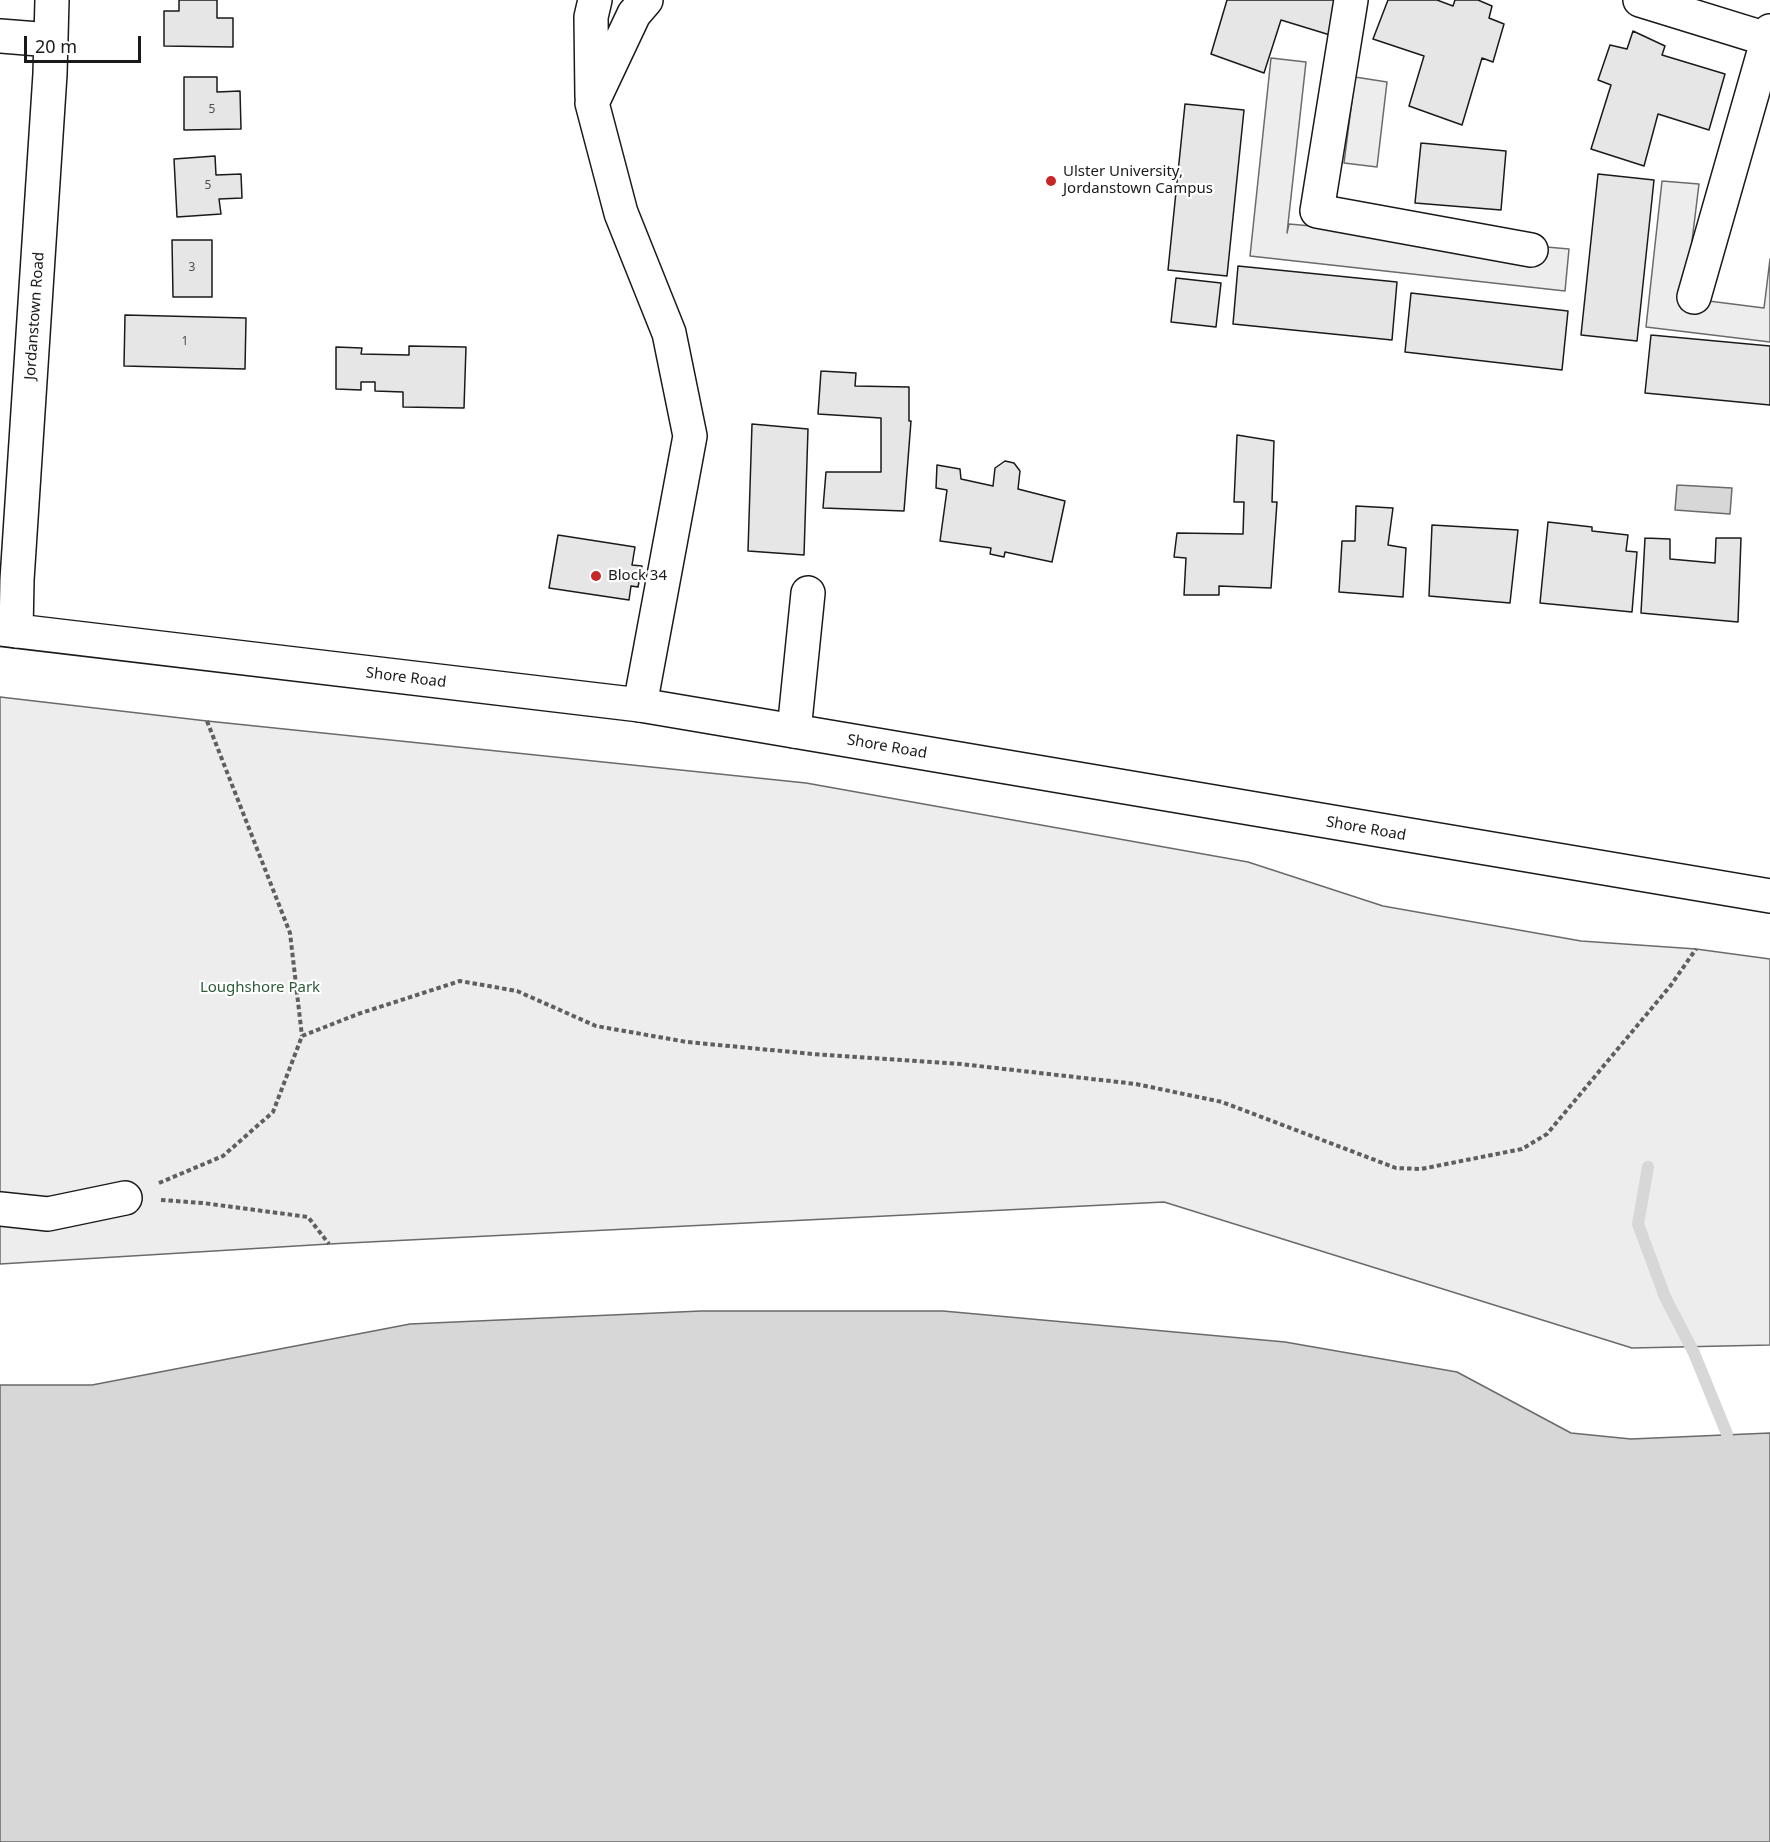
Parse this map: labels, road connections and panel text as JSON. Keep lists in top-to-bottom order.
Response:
{
  "streets": {
    "main road": ["Jordanstown Road", "Shore Road"]
  },
  "crossings": [
    ["Jordanstown Road", "Shore Road"]
  ],
  "parks": ["Loughshore Park"],
  "places": ["Ulster University, Jordanstown Campus", "Block 34"],
  "house_numbers": [
    "5",
    "5",
    "3",
    "1"
  ],
  "scale_bar": "20 m"
}
